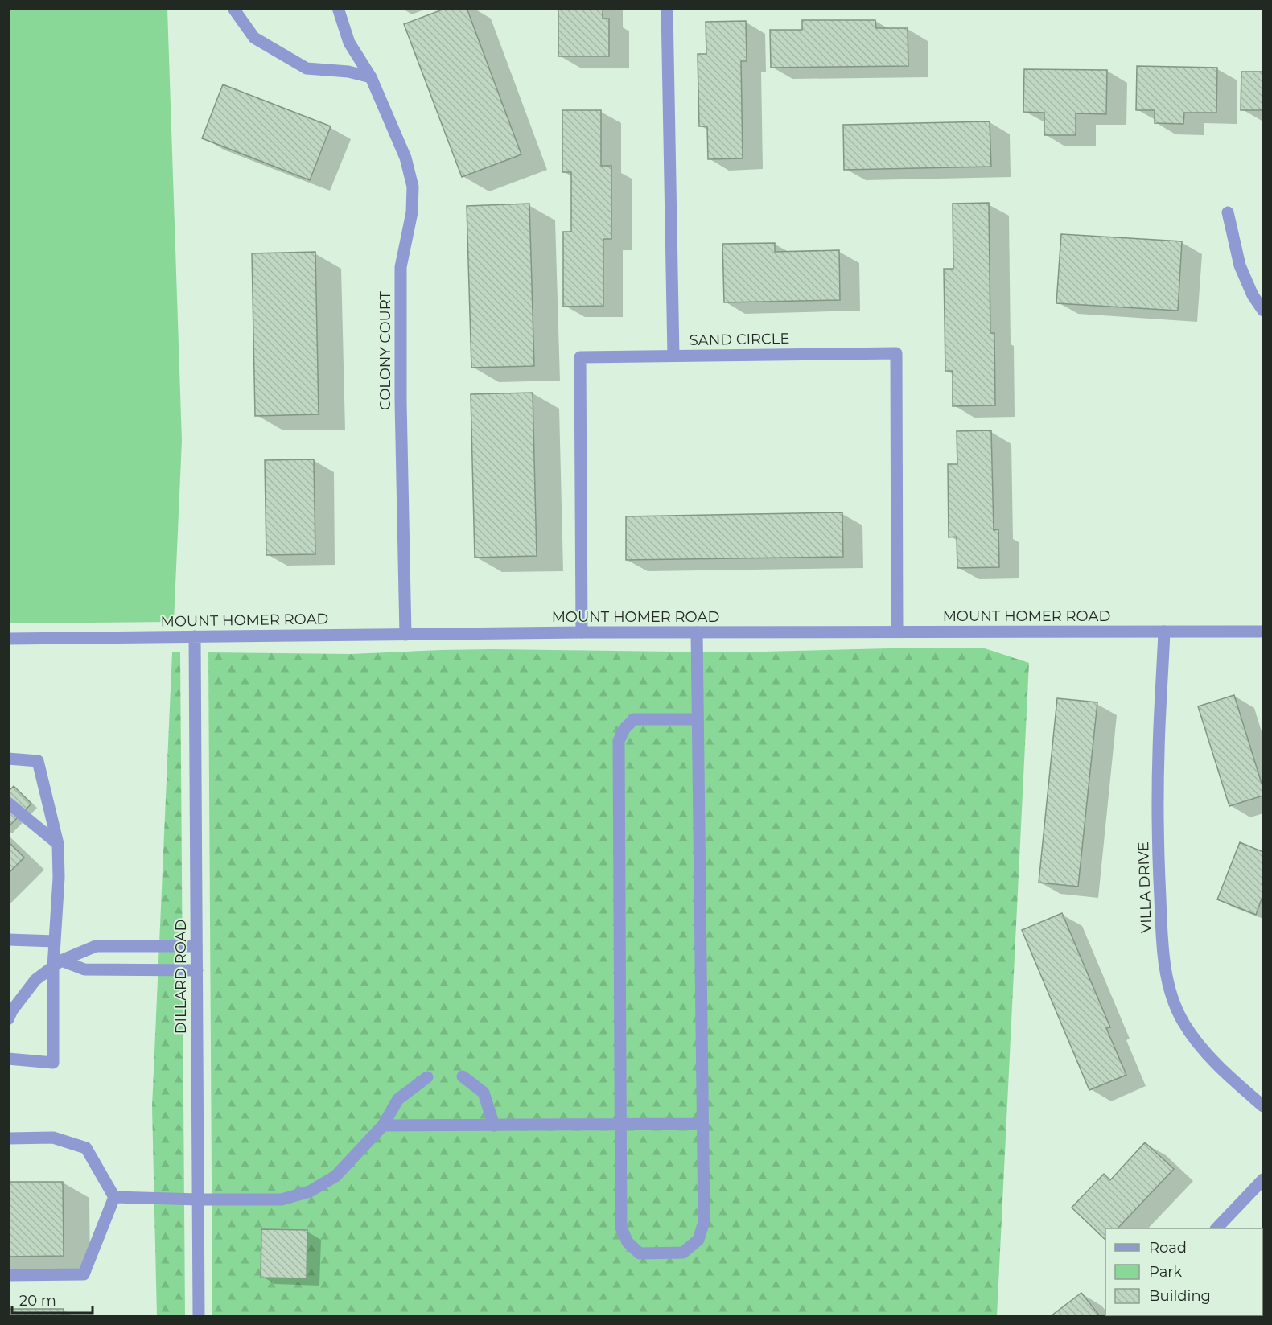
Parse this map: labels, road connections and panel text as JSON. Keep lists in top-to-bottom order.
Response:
{
  "streets": {
    "street": [
      "SAND CIRCLE",
      "COLONY COURT",
      "MOUNT HOMER ROAD",
      "VILLA DRIVE",
      "DILLARD ROAD"
    ]
  },
  "crossings": [
    ["SAND CIRCLE", "MOUNT HOMER ROAD"],
    ["COLONY COURT", "MOUNT HOMER ROAD"],
    ["MOUNT HOMER ROAD", "VILLA DRIVE"],
    ["MOUNT HOMER ROAD", "DILLARD ROAD"]
  ],
  "legend": ["Road", "Park", "Building"],
  "scale_bar": "20 m"
}
